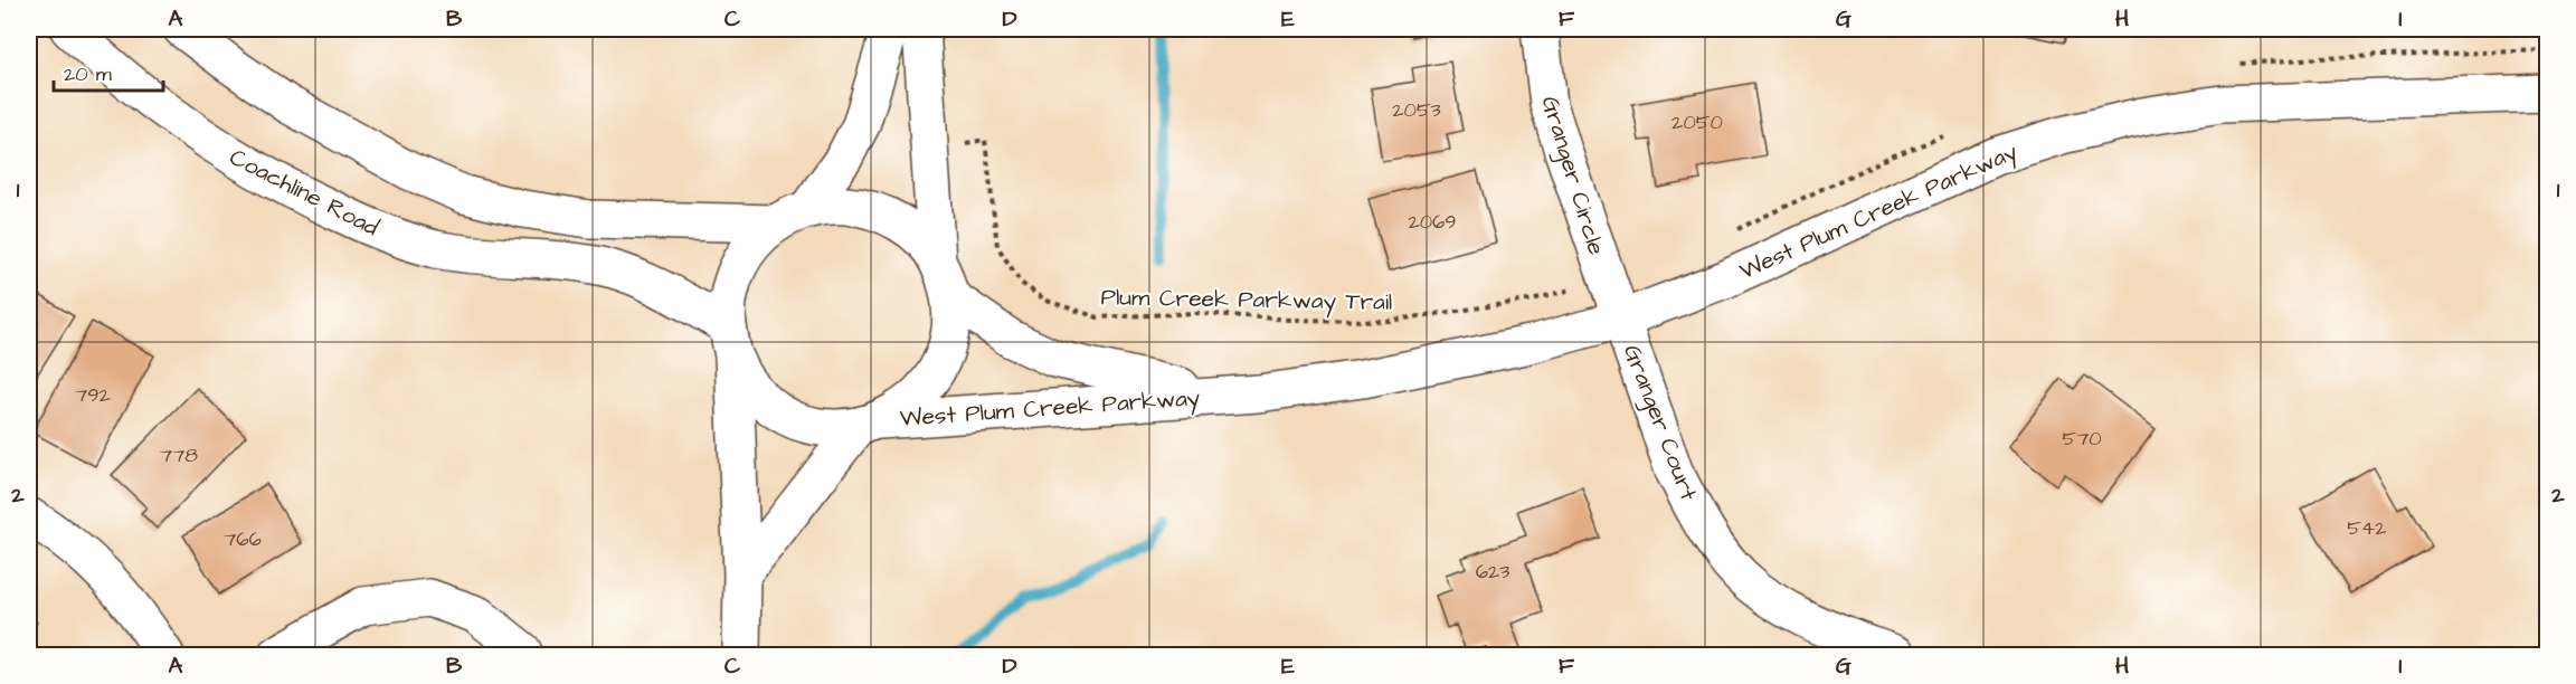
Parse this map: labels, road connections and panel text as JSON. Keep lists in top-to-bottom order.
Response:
{
  "streets": {
    "main road": [
      "Granger Circle",
      "Coachline Road",
      "West Plum Creek Parkway",
      "Granger Court"
    ],
    "path": ["Plum Creek Parkway Trail"]
  },
  "crossings": [
    ["Granger Circle", "West Plum Creek Parkway"],
    ["Granger Circle", "Plum Creek Parkway Trail"],
    ["Granger Circle", "Granger Court"],
    ["Coachline Road", "West Plum Creek Parkway"],
    ["West Plum Creek Parkway", "Granger Court"]
  ],
  "house_numbers": [
    "2053",
    "2050",
    "2069",
    "792",
    "570",
    "778",
    "542",
    "766",
    "623"
  ],
  "scale_bar": "20 m",
  "grid": {
    "columns": [
      "A",
      "B",
      "C",
      "D",
      "E",
      "F",
      "G",
      "H",
      "I"
    ],
    "rows": ["1", "2"]
  }
}
